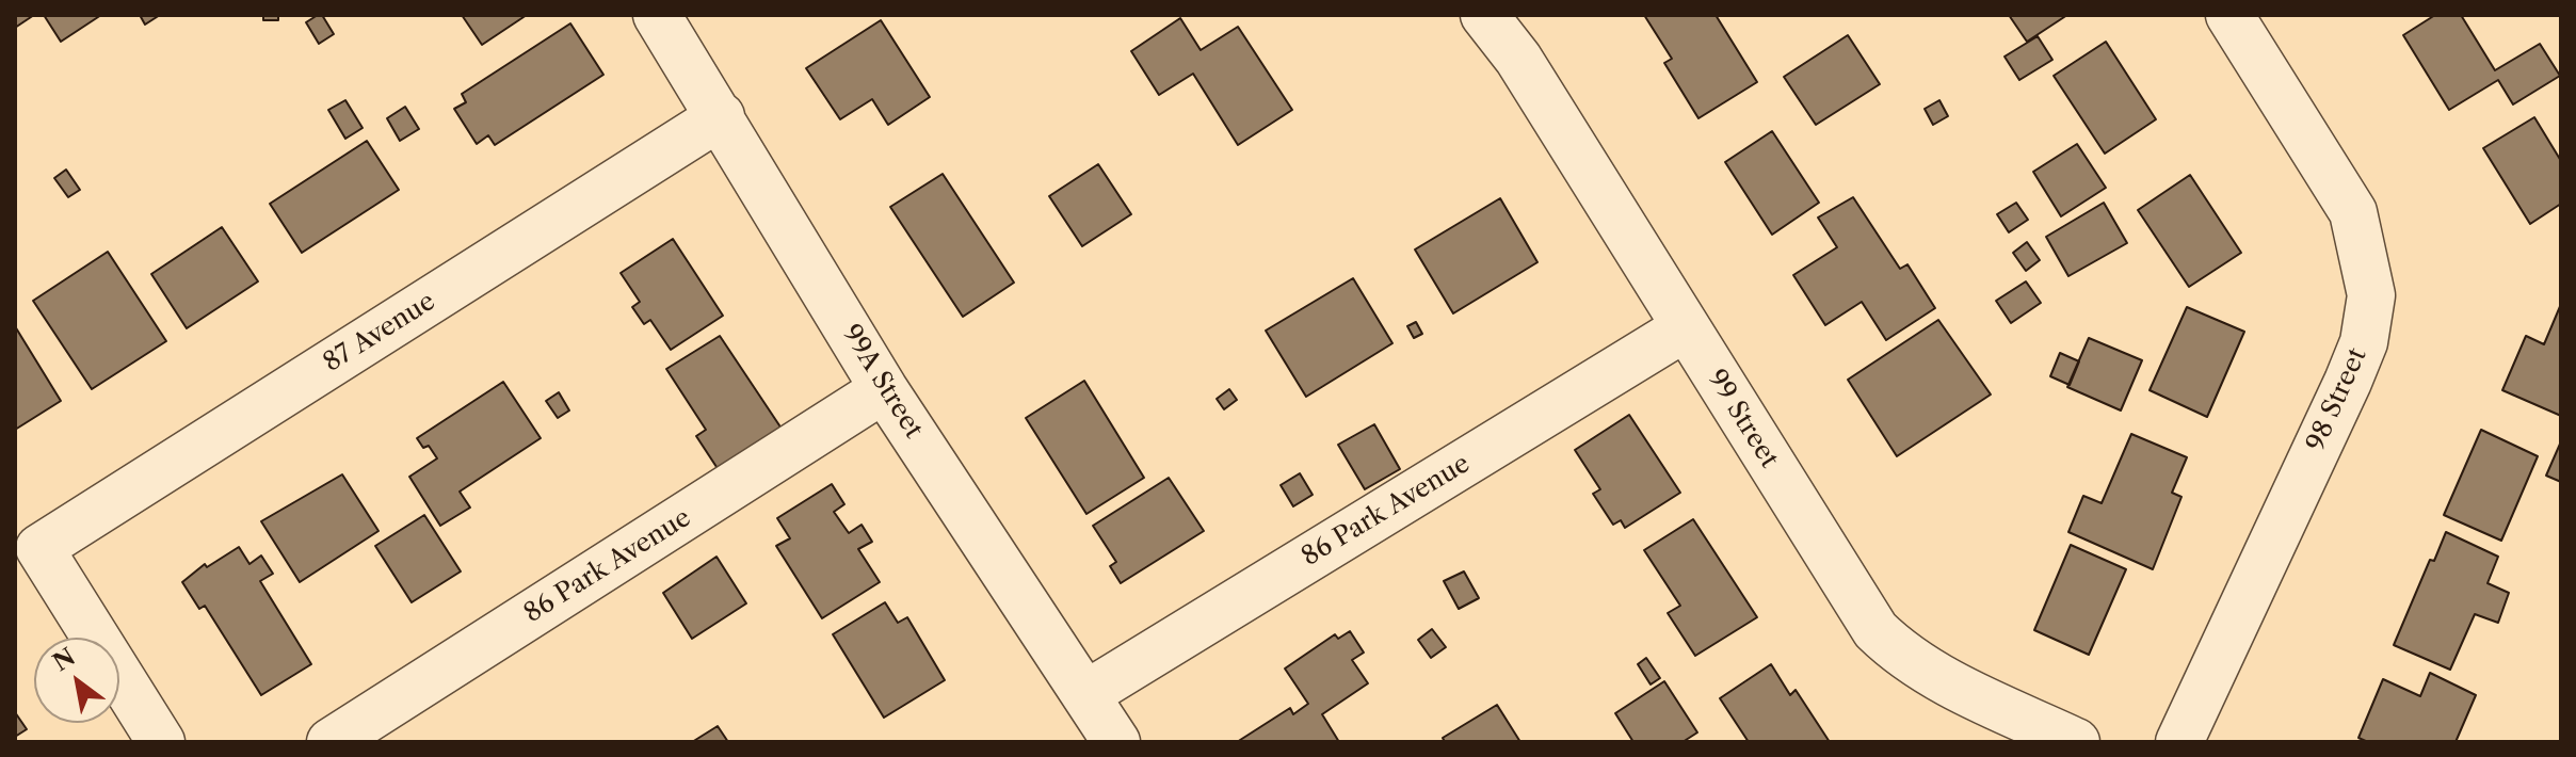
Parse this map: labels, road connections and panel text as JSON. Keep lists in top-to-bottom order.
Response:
{
  "streets": {
    "street": [
      "87 Avenue",
      "99A Street",
      "98 Street",
      "99 Street",
      "86 Park Avenue"
    ]
  },
  "crossings": [
    ["87 Avenue", "99A Street"],
    ["99A Street", "86 Park Avenue"],
    ["99 Street", "86 Park Avenue"]
  ],
  "north": "top left"
}
